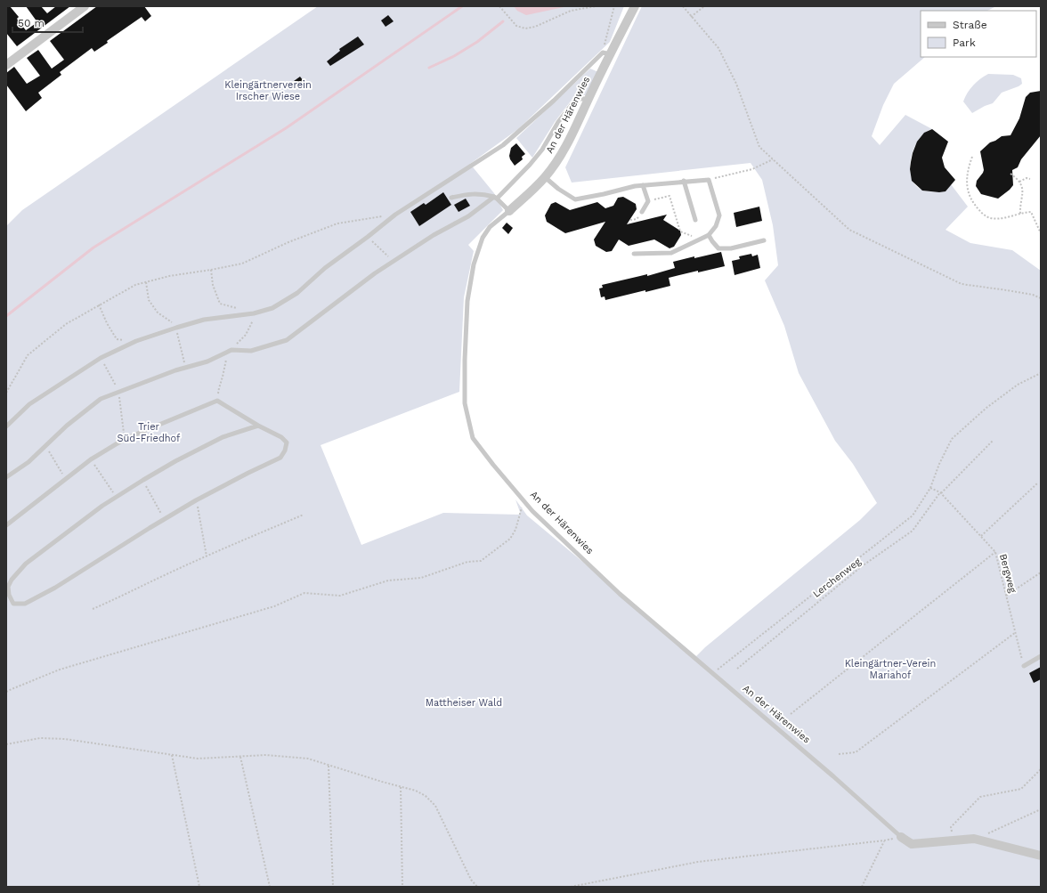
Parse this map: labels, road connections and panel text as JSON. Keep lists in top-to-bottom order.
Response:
{
  "streets": {
    "street": ["An der Härenwies"],
    "path": ["Bergweg", "Lerchenweg"]
  },
  "crossings": [
    ["Bergweg", "Lerchenweg"]
  ],
  "parks": [
    "Kleingärtnerverein Irscher Wiese",
    "Trier Süd-Friedhof",
    "Kleingärtner-Verein Mariahof",
    "Mattheiser Wald"
  ],
  "legend": ["Straße", "Park"],
  "scale_bar": "50 m"
}
